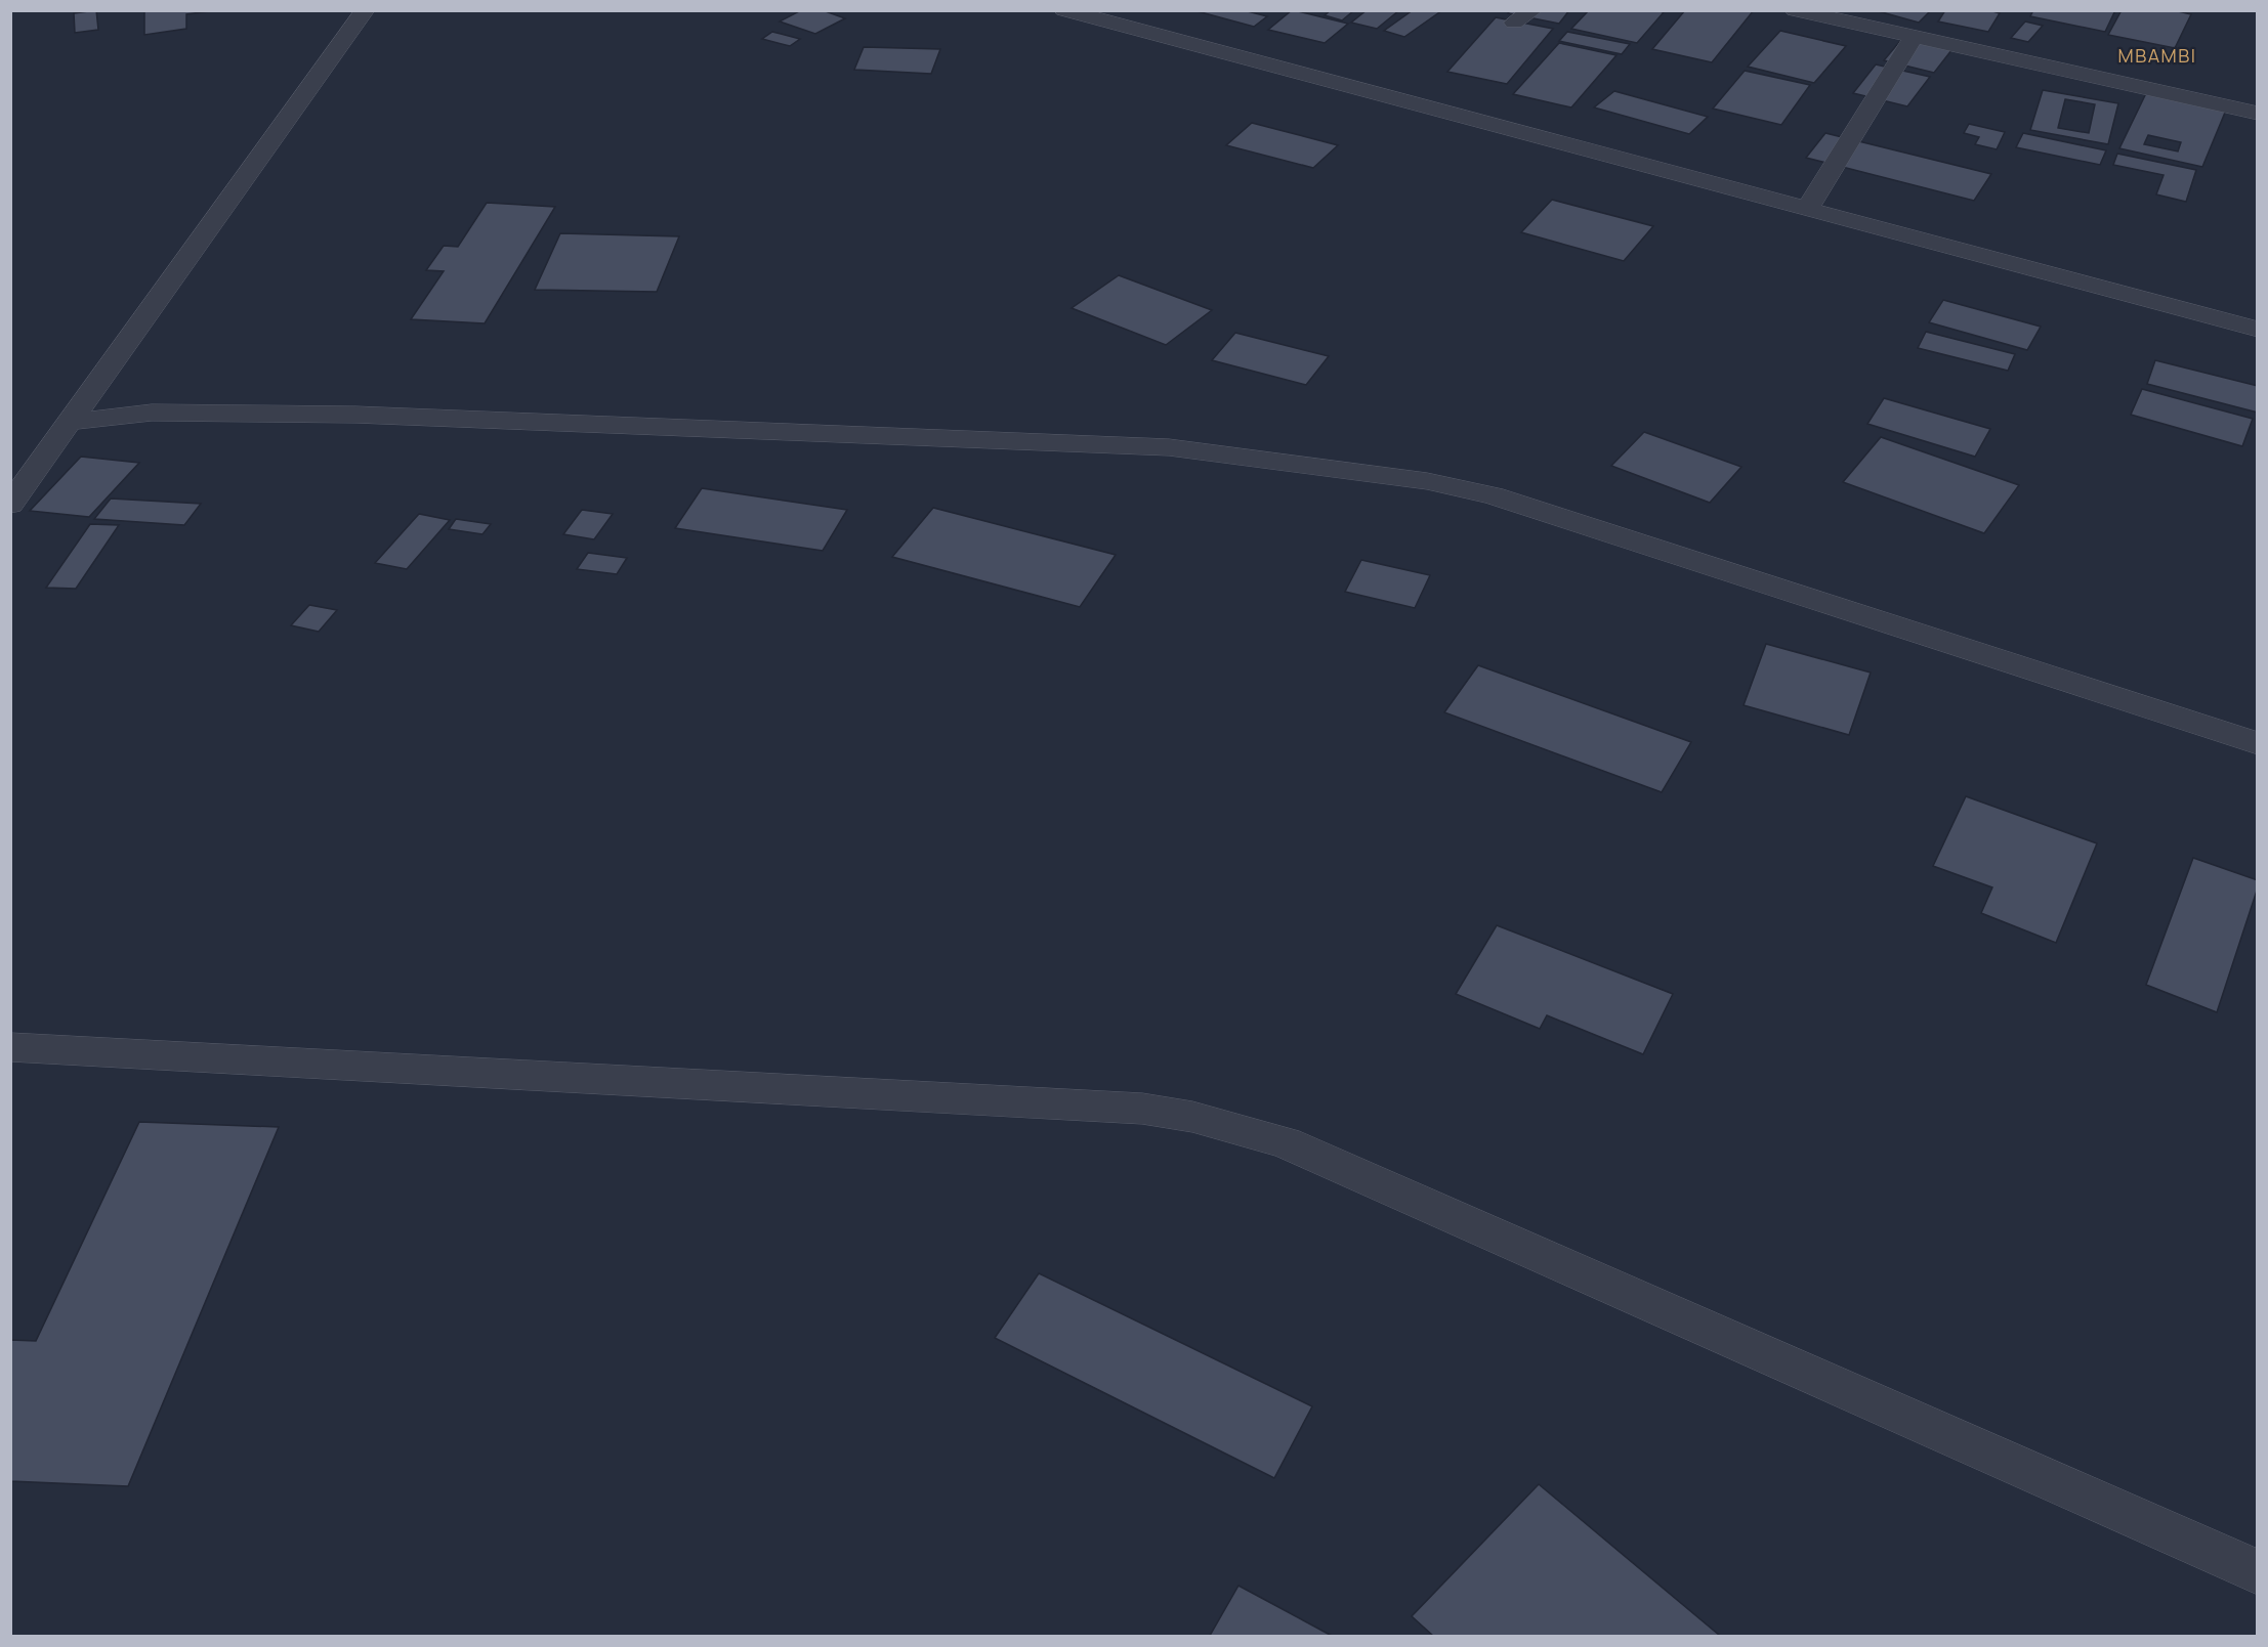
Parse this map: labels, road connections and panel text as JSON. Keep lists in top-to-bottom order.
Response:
{
  "districts": ["MBAMBI"]
}
